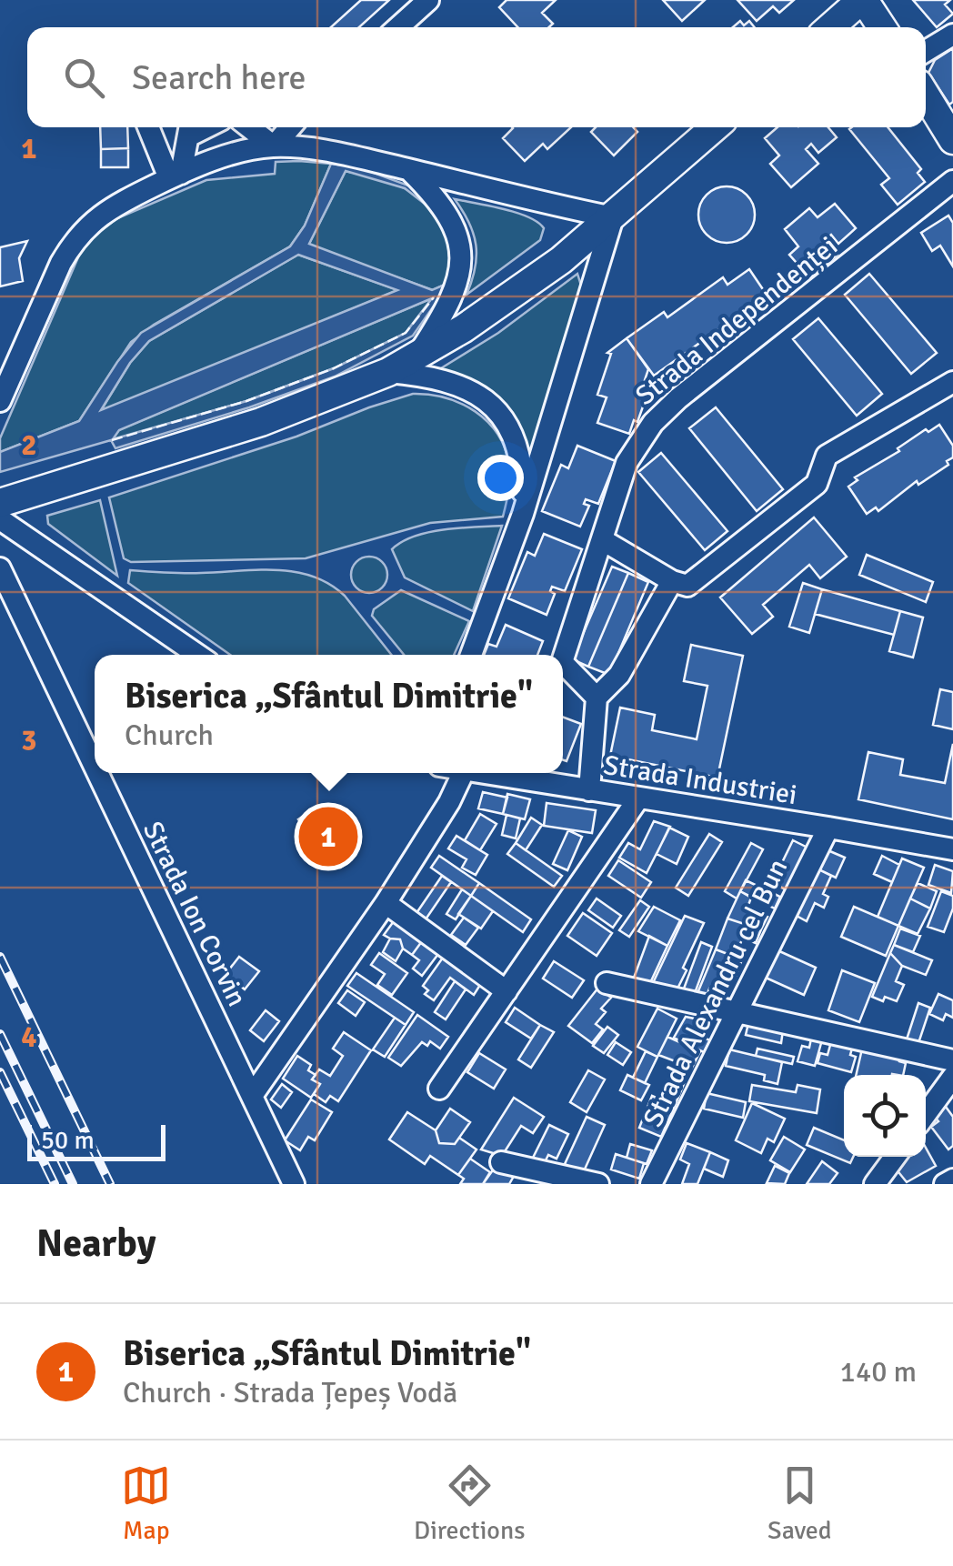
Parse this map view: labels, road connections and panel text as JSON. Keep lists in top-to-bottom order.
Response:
{
  "streets": {
    "street": [
      "Strada Independenței",
      "Strada Industriei",
      "Strada Ion Corvin",
      "Strada Alexandru cel Bun"
    ]
  },
  "crossings": [
    ["Strada Industriei", "Strada Alexandru cel Bun"]
  ],
  "scale_bar": "50 m",
  "page": {
    "search": "Search here",
    "popup": ["Biserica „Sfântul Dimitrie\"", "Church"],
    "pins": "1",
    "scale": "50 m",
    "heading": "Nearby",
    "list": [
      {
        "mark": "1",
        "name": "Biserica „Sfântul Dimitrie\"",
        "note": "Church · Strada Țepeș Vodă",
        "value": "140 m"
      }
    ],
    "nav": ["Map", "Directions", "Saved"]
  },
  "grid": {
    "rows": [
      "1",
      "2",
      "3",
      "4"
    ]
  }
}
